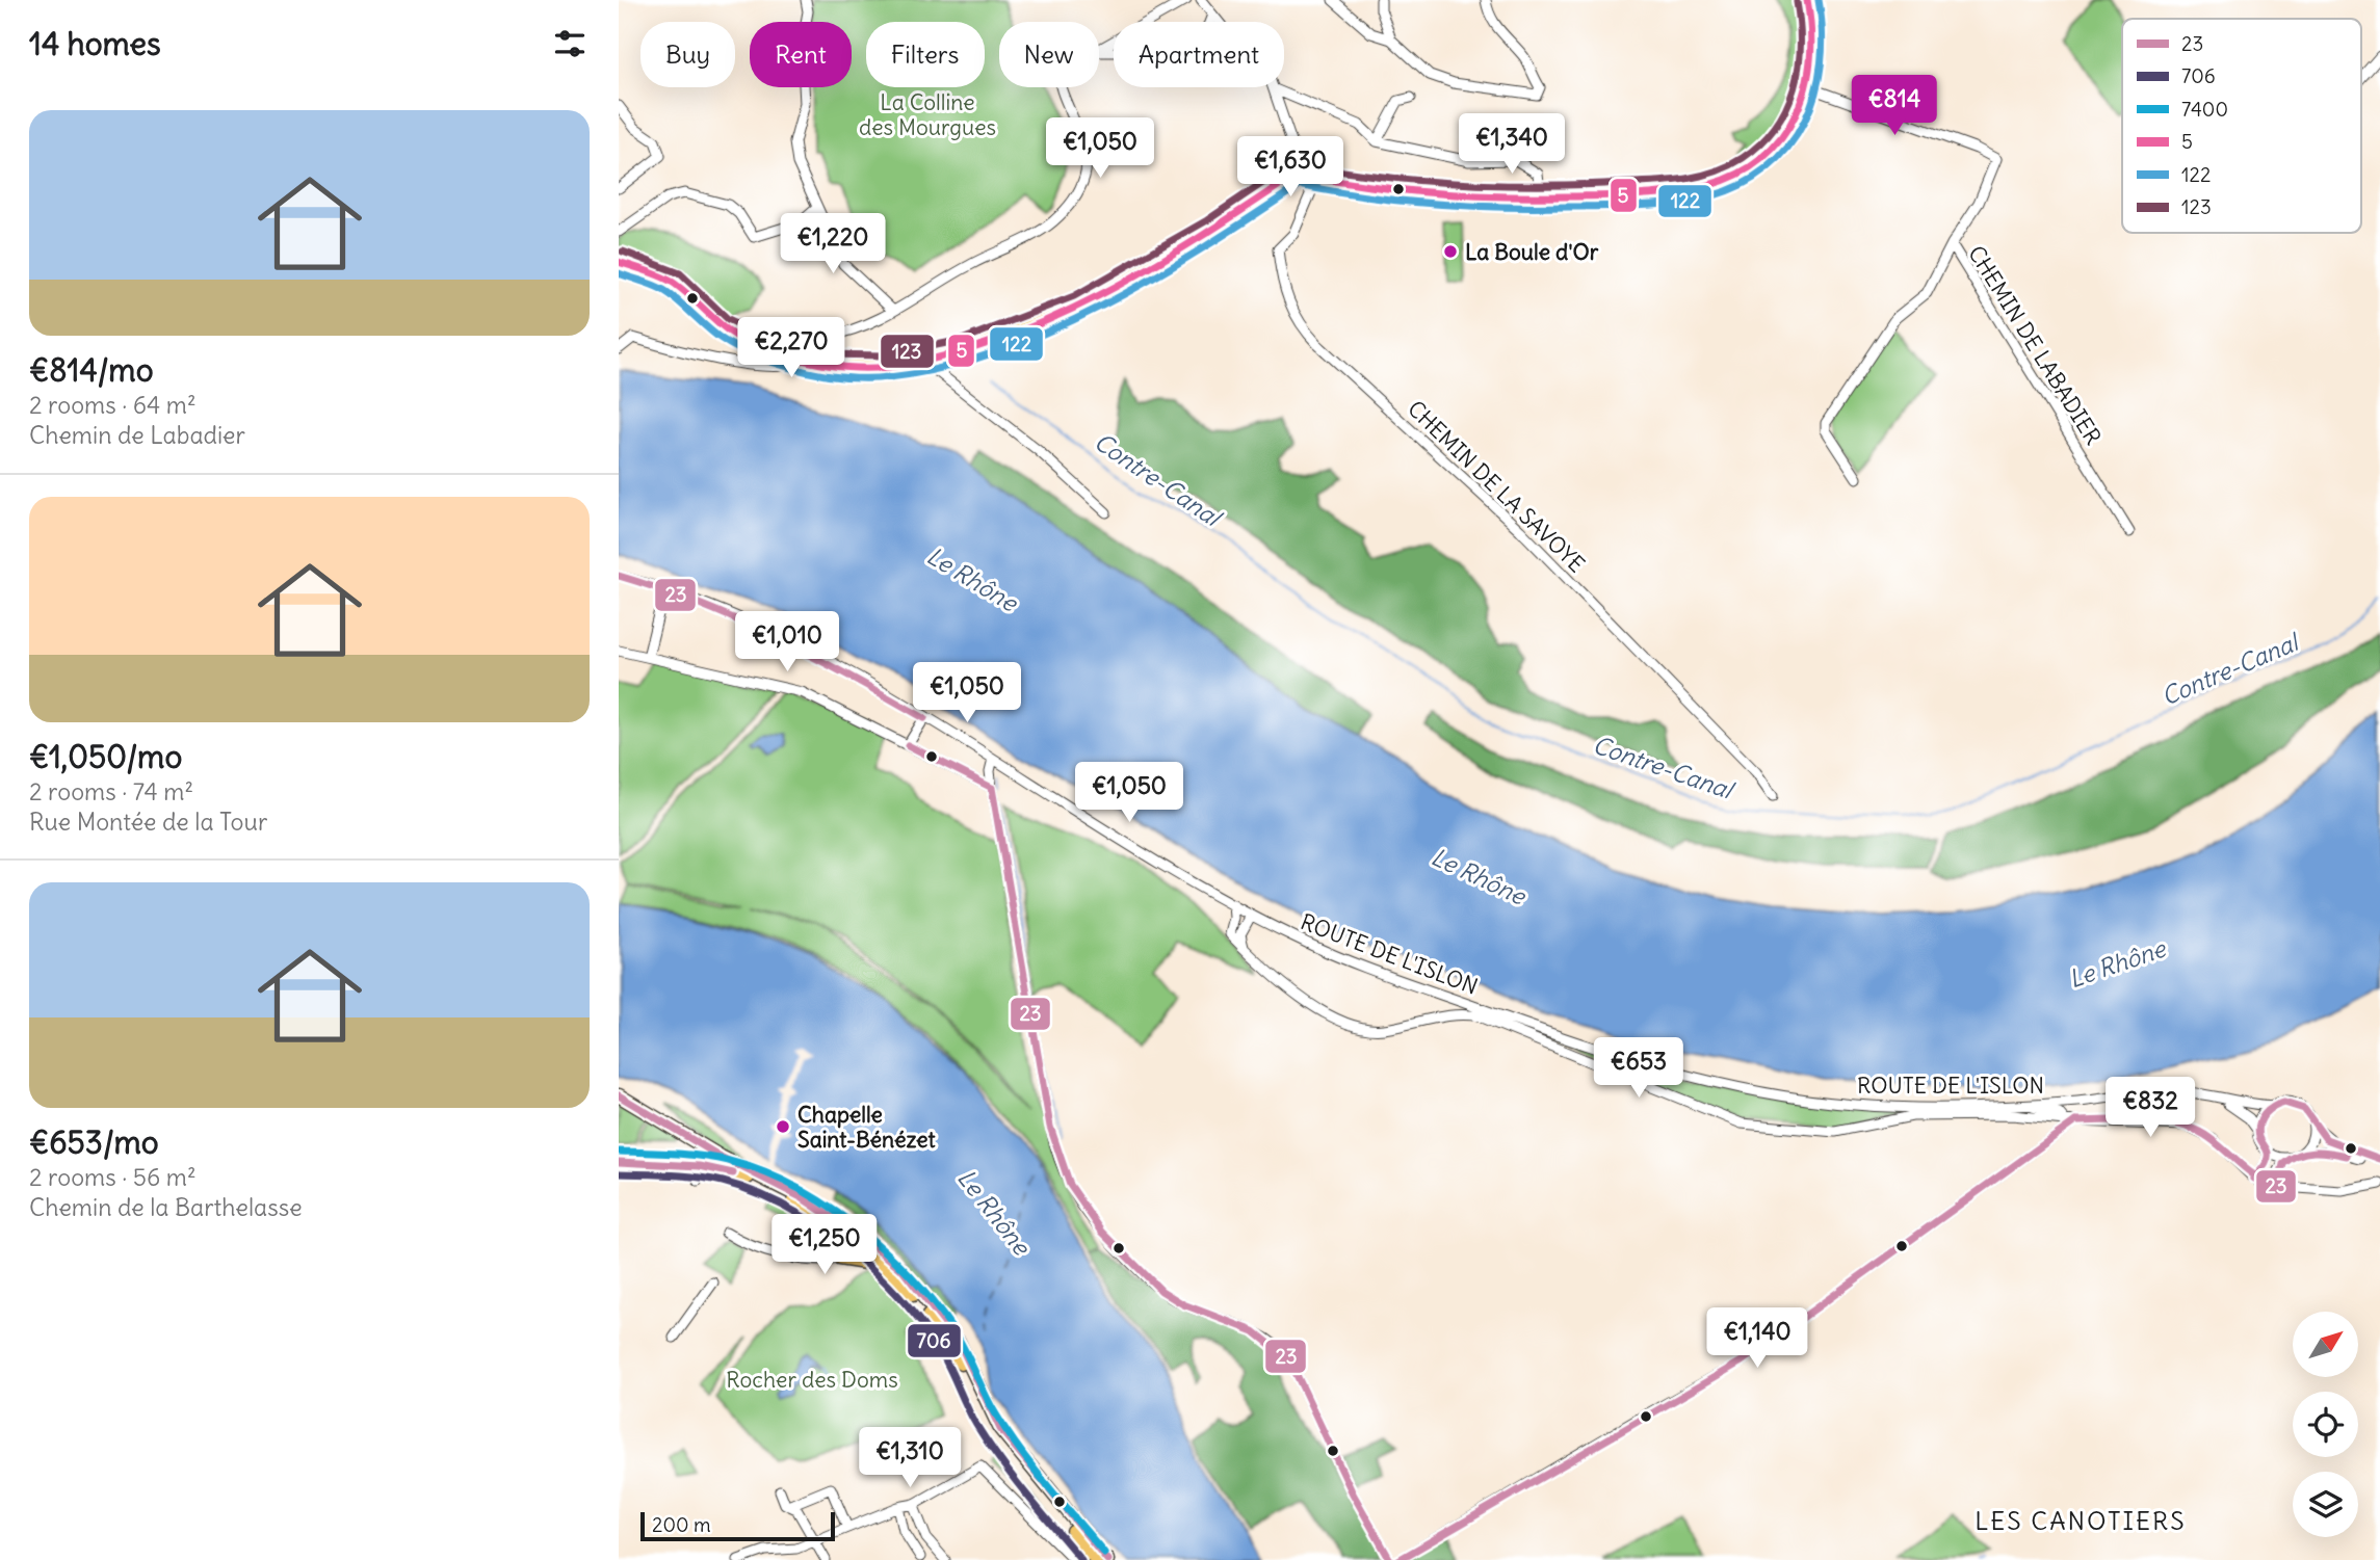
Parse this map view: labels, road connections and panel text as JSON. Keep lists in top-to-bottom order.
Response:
{
  "streets": {
    "street": ["CHEMIN DE LABADIER", "CHEMIN DE LA SAVOYE", "ROUTE DE L'ISLON"]
  },
  "districts": ["LES CANOTIERS"],
  "water": ["Contre-Canal", "Le Rhône"],
  "parks": ["La Colline des Mourgues", "Rocher des Doms"],
  "places": ["La Boule d'Or", "Chapelle Saint-Bénézet"],
  "lines": [
    "transit line 5",
    "transit line 122",
    "transit line 123",
    "transit line 23",
    "transit line 7400",
    "transit line 706"
  ],
  "legend": [
    "23",
    "706",
    "7400",
    "5",
    "122",
    "123"
  ],
  "scale_bar": "200 m",
  "north": "top right",
  "page": {
    "heading": "14 homes",
    "chip": [
      "Buy",
      "Rent",
      "Filters",
      "New",
      "Apartment"
    ],
    "price": [
      "€814",
      "€1,340",
      "€1,050",
      "€1,630",
      "€1,220",
      "€2,270",
      "€1,010",
      "€1,050",
      "€1,050",
      "€653",
      "€832",
      "€1,250",
      "€1,140",
      "€1,310"
    ],
    "list": [
      {
        "name": "€814/mo",
        "note": "2 rooms · 64 m² · Chemin de Labadier"
      },
      {
        "name": "€1,050/mo",
        "note": "2 rooms · 74 m² · Rue Montée de la Tour"
      },
      {
        "name": "€653/mo",
        "note": "2 rooms · 56 m² · Chemin de la Barthelasse"
      }
    ],
    "scale": "200 m"
  }
}
